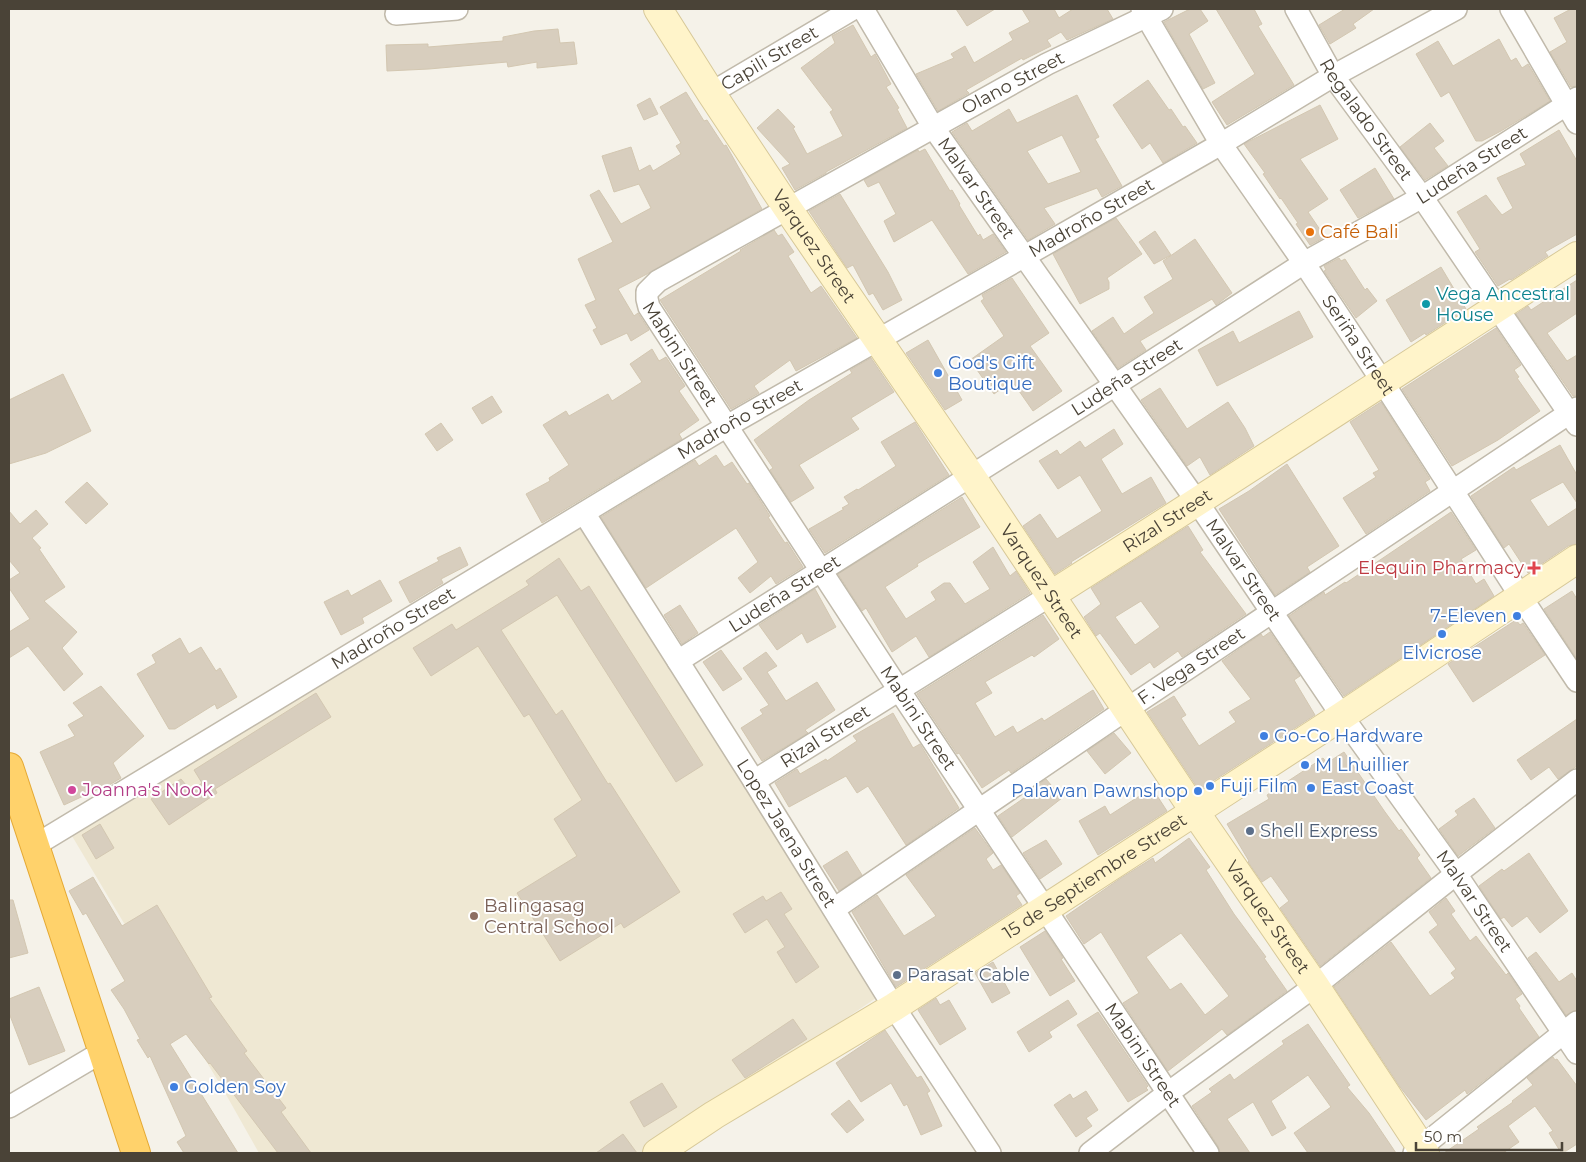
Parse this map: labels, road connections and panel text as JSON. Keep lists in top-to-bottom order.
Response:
{
  "streets": {
    "street": [
      "Capili Street",
      "Olano Street",
      "Regalado Street",
      "Ludeña Street",
      "Malvar Street",
      "Madroño Street",
      "Varquez Street",
      "Seriña Street",
      "Mabini Street",
      "Rizal Street",
      "F. Vega Street",
      "Lopez Jaena Street",
      "15 de Septiembre Street"
    ]
  },
  "crossings": [
    ["Capili Street", "Varquez Street"],
    ["Olano Street", "Malvar Street"],
    ["Olano Street", "Varquez Street"],
    ["Olano Street", "Seriña Street"],
    ["Olano Street", "Mabini Street"],
    ["Regalado Street", "Ludeña Street"],
    ["Regalado Street", "Madroño Street"],
    ["Regalado Street", "Rizal Street"],
    ["Regalado Street", "F. Vega Street"],
    ["Ludeña Street", "Malvar Street"],
    ["Ludeña Street", "Varquez Street"],
    ["Ludeña Street", "Seriña Street"],
    ["Ludeña Street", "Mabini Street"],
    ["Ludeña Street", "Lopez Jaena Street"],
    ["Malvar Street", "Madroño Street"],
    ["Malvar Street", "Rizal Street"],
    ["Malvar Street", "F. Vega Street"],
    ["Malvar Street", "15 de Septiembre Street"],
    ["Madroño Street", "Varquez Street"],
    ["Madroño Street", "Seriña Street"],
    ["Madroño Street", "Mabini Street"],
    ["Madroño Street", "Lopez Jaena Street"],
    ["Varquez Street", "Rizal Street"],
    ["Varquez Street", "F. Vega Street"],
    ["Varquez Street", "15 de Septiembre Street"],
    ["Seriña Street", "Rizal Street"],
    ["Seriña Street", "F. Vega Street"],
    ["Seriña Street", "15 de Septiembre Street"],
    ["Mabini Street", "Rizal Street"],
    ["Mabini Street", "F. Vega Street"],
    ["Mabini Street", "15 de Septiembre Street"],
    ["Rizal Street", "Lopez Jaena Street"],
    ["F. Vega Street", "Lopez Jaena Street"],
    ["Lopez Jaena Street", "15 de Septiembre Street"]
  ],
  "places": {
    "other": [
      "Café Bali",
      "Vega Ancestral House",
      "God's Gift Boutique",
      "7-Eleven",
      "Elvicrose",
      "Go-Co Hardware",
      "M Lhuillier",
      "Fuji Film",
      "East Coast",
      "Joanna's Nook",
      "Palawan Pawnshop",
      "Shell Express",
      "Balingasag Central School",
      "Parasat Cable",
      "Golden Soy"
    ],
    "health": ["Elequin Pharmacy"]
  },
  "scale_bar": "50 m"
}
